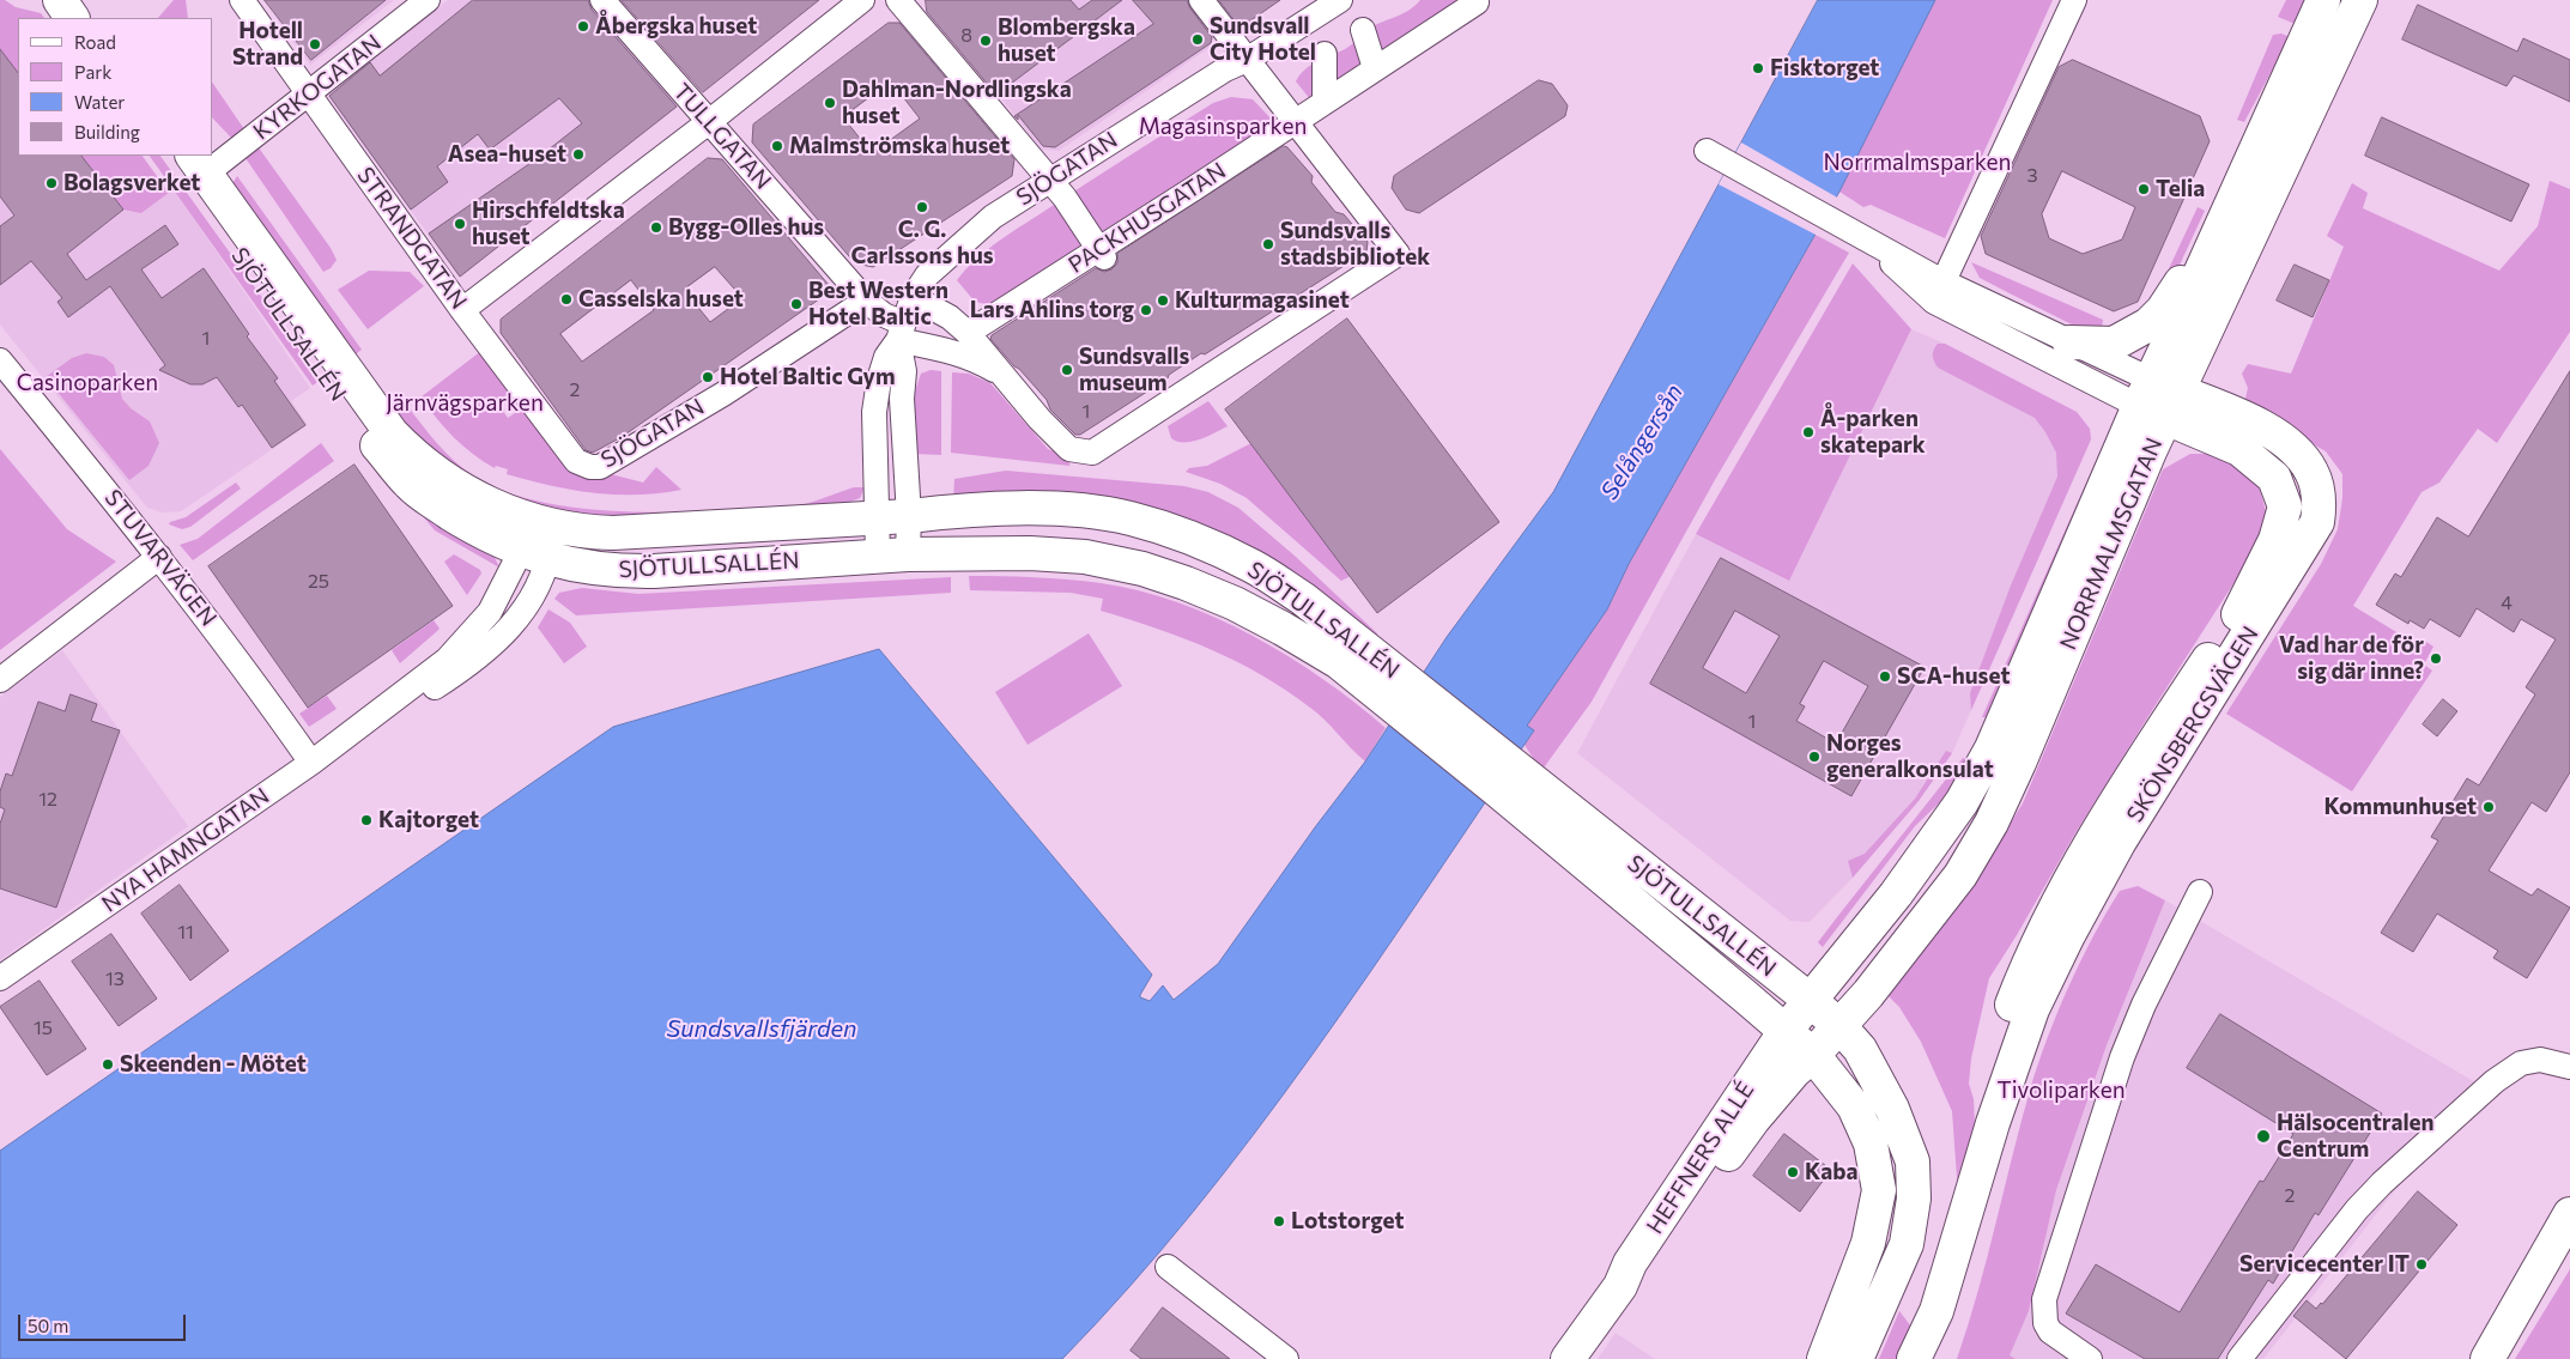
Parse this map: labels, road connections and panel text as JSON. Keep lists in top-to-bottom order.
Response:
{
  "streets": {
    "main road": [
      "SJÖTULLSALLÉN",
      "NORRMALMSGATAN",
      "SKÖNSBERGSVÄGEN",
      "HEFFNERS ALLÉ"
    ],
    "street": [
      "KYRKOGATAN",
      "TULLGATAN",
      "SJÖGATAN",
      "PACKHUSGATAN",
      "STRANDGATAN",
      "STUVARVÄGEN",
      "NYA HAMNGATAN"
    ]
  },
  "crossings": [
    ["KYRKOGATAN", "STRANDGATAN"],
    ["KYRKOGATAN", "SJÖTULLSALLÉN"],
    ["TULLGATAN", "SJÖGATAN"],
    ["SJÖGATAN", "STRANDGATAN"],
    ["SJÖTULLSALLÉN", "NORRMALMSGATAN"],
    ["SJÖTULLSALLÉN", "NYA HAMNGATAN"],
    ["SJÖTULLSALLÉN", "HEFFNERS ALLÉ"],
    ["NORRMALMSGATAN", "SKÖNSBERGSVÄGEN"],
    ["NORRMALMSGATAN", "HEFFNERS ALLÉ"],
    ["STUVARVÄGEN", "NYA HAMNGATAN"]
  ],
  "water": ["Selångersån", "Sundsvallsfjärden"],
  "parks": [
    "Magasinsparken",
    "Norrmalmsparken",
    "Casinoparken",
    "Järnvägsparken",
    "Tivoliparken"
  ],
  "places": [
    "Åbergska huset",
    "Sundsvall City Hotel",
    "Blombergska huset",
    "Hotell Strand",
    "Fisktorget",
    "Dahlman-Nordlingska huset",
    "Malmströmska huset",
    "Asea-huset",
    "Bolagsverket",
    "Telia",
    "C. G. Carlssons hus",
    "Hirschfeldtska huset",
    "Bygg-Olles hus",
    "Sundsvalls stadsbibliotek",
    "Casselska huset",
    "Kulturmagasinet",
    "Best Western Hotel Baltic",
    "Lars Ahlins torg",
    "Sundsvalls museum",
    "Hotel Baltic Gym",
    "Å-parken skatepark",
    "Vad har de för sig där inne?",
    "SCA-huset",
    "Norges generalkonsulat",
    "Kommunhuset",
    "Kajtorget",
    "Skeenden - Mötet",
    "Hälsocentralen Centrum",
    "Kaba",
    "Lotstorget",
    "Servicecenter IT"
  ],
  "house_numbers": [
    "8",
    "3",
    "1",
    "2",
    "1",
    "25",
    "4",
    "1",
    "12",
    "11",
    "13",
    "15",
    "2"
  ],
  "legend": [
    "Road",
    "Park",
    "Water",
    "Building"
  ],
  "scale_bar": "50 m"
}
